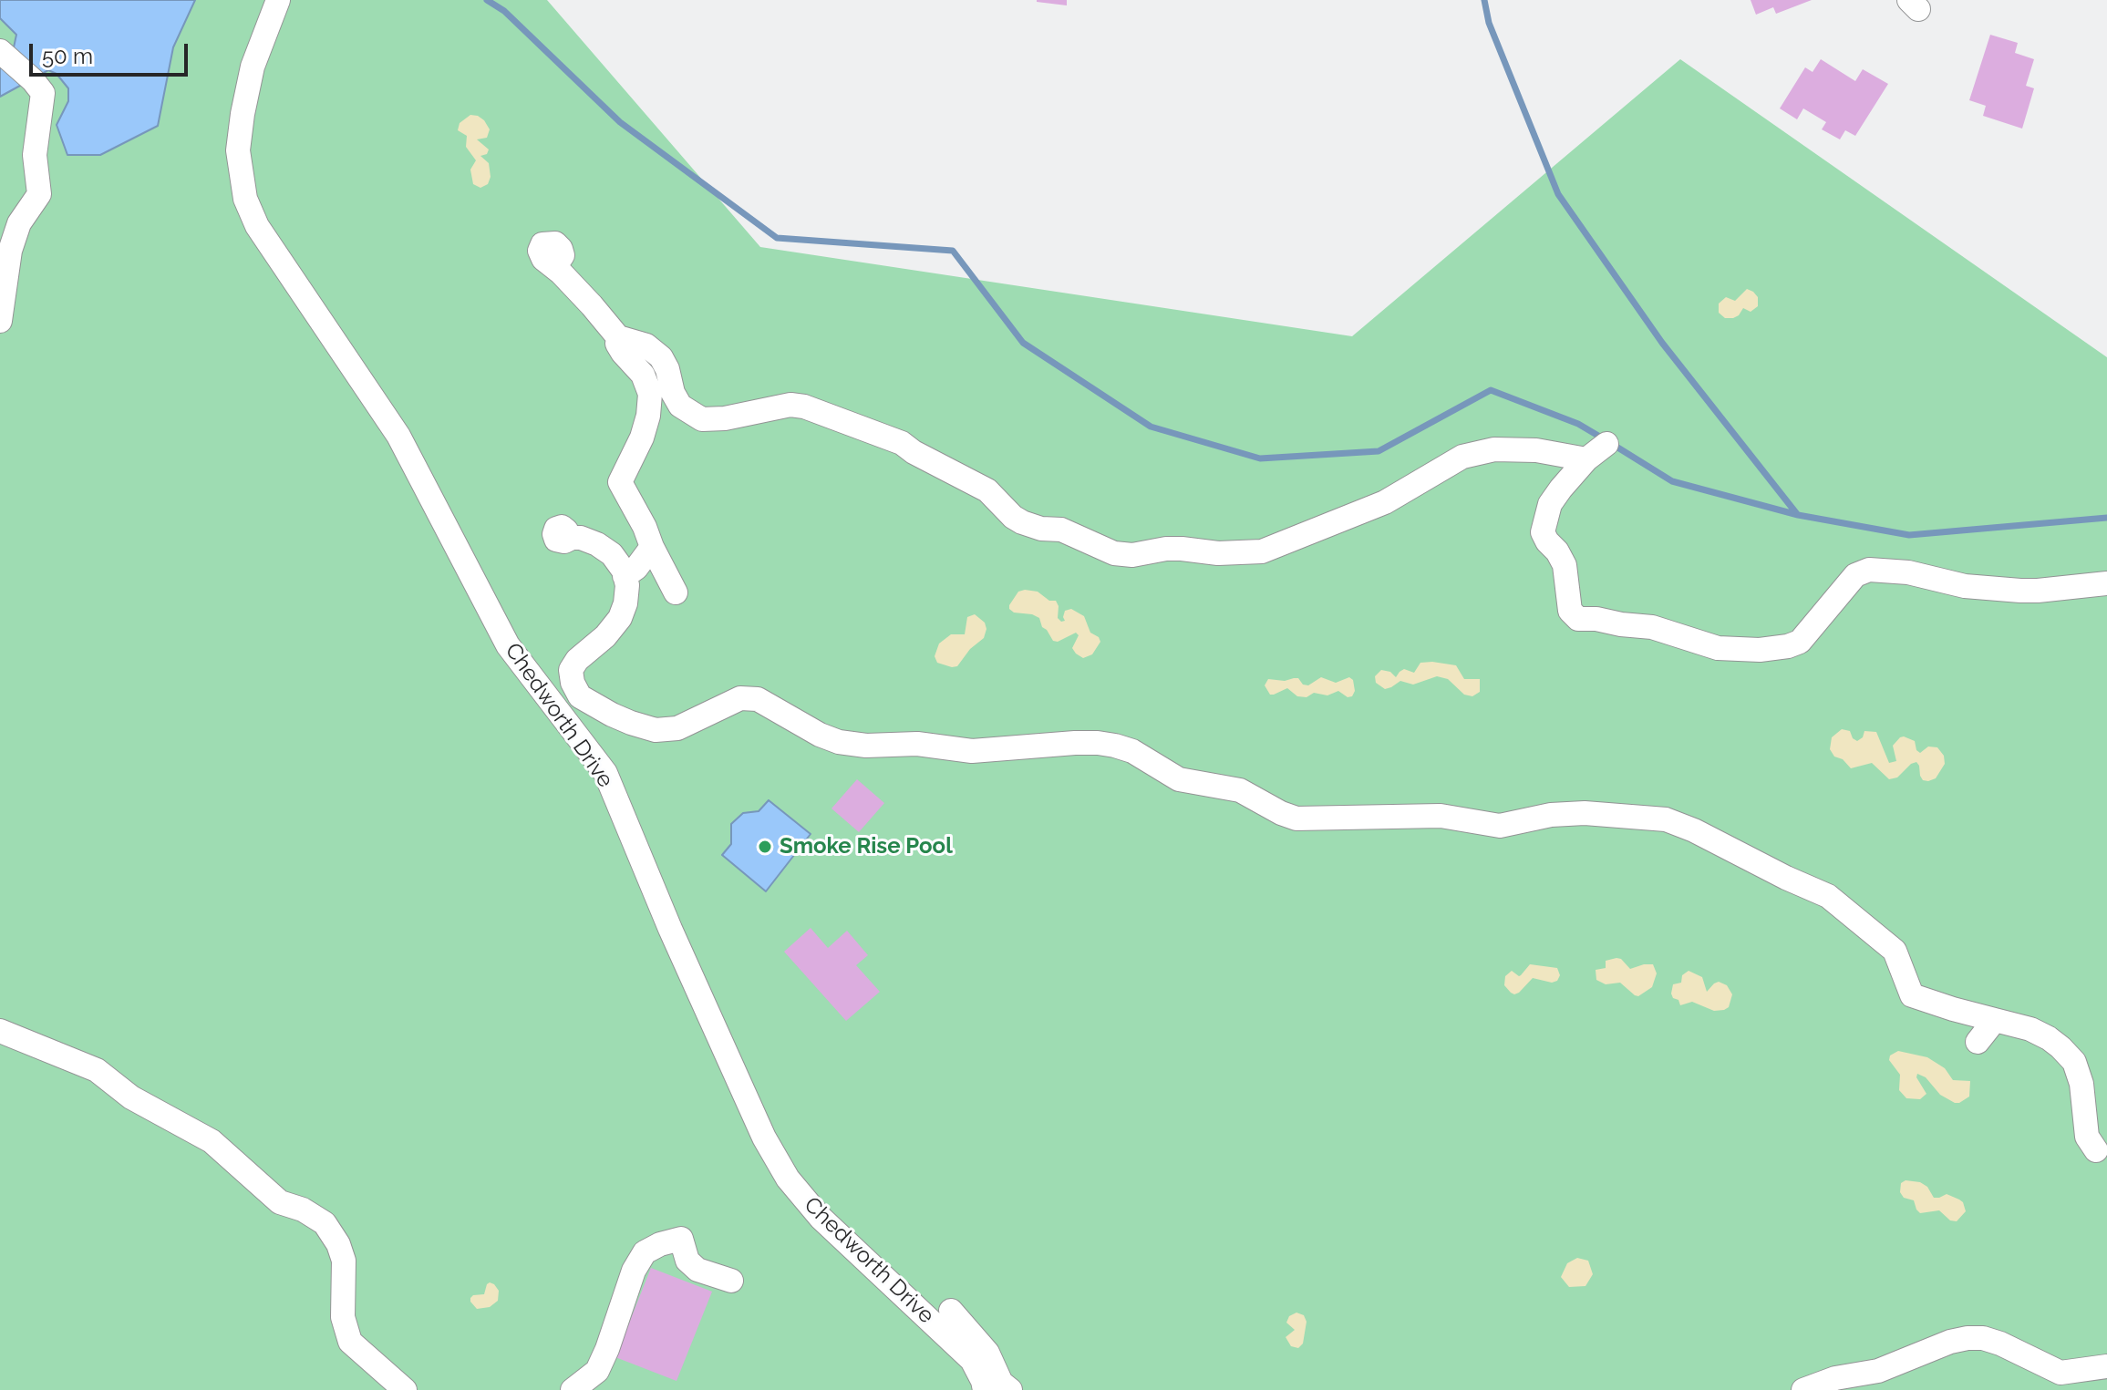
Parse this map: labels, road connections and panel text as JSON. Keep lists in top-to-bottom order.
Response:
{
  "streets": {
    "street": ["Chedworth Drive"]
  },
  "places": ["Smoke Rise Pool"],
  "scale_bar": "50 m"
}
